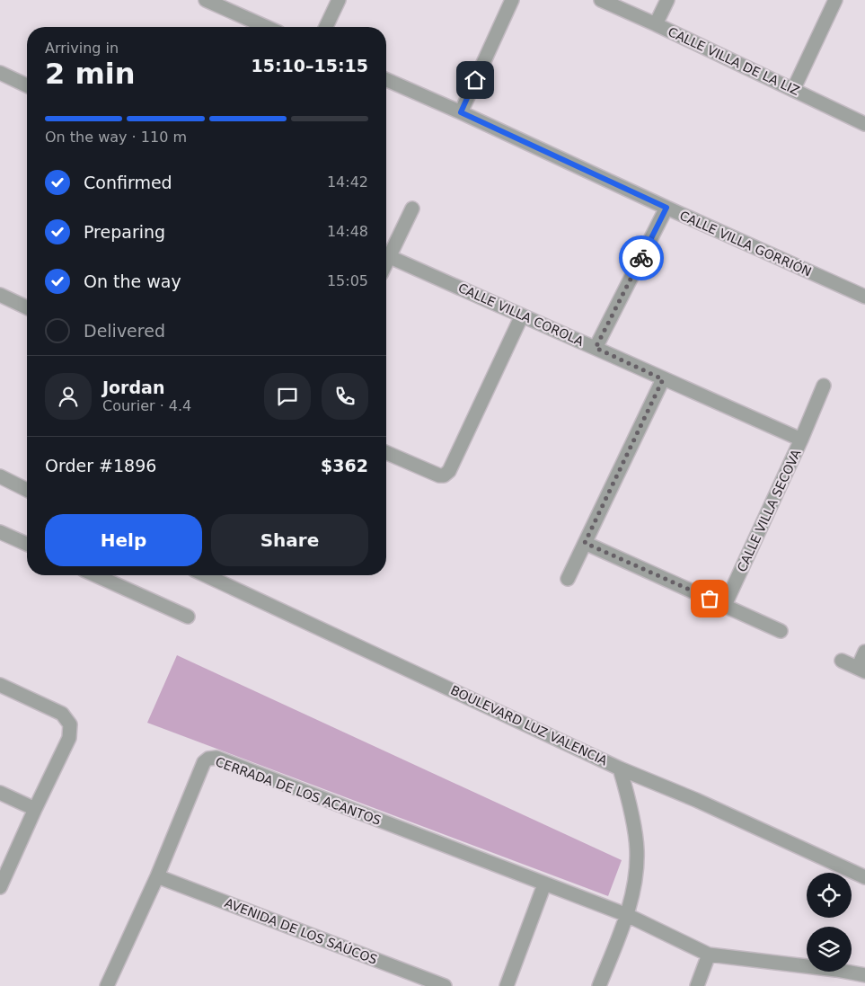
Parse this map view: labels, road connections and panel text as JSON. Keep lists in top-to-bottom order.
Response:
{
  "streets": {
    "street": [
      "CALLE VILLA DE LA LIZ",
      "CALLE VILLA GORRIÓN",
      "CALLE VILLA COROLA",
      "CALLE VILLA SECOVA",
      "BOULEVARD LUZ VALENCIA",
      "CERRADA DE LOS ACANTOS",
      "AVENIDA DE LOS SAÚCOS"
    ]
  },
  "crossings": [
    ["CALLE VILLA COROLA", "CALLE VILLA SECOVA"],
    ["CERRADA DE LOS ACANTOS", "AVENIDA DE LOS SAÚCOS"]
  ],
  "page": {
    "heading": ["2 min", "Arriving in", "15:10–15:15"],
    "panel": [
      "Jordan",
      "Courier · 4.4",
      "Order #1896",
      "$362"
    ],
    "bar": "On the way · 110 m",
    "list": [
      ["Confirmed", "14:42"],
      ["Preparing", "14:48"],
      ["On the way", "15:05"],
      "Delivered"
    ],
    "buttons": ["Help", "Share"]
  }
}
